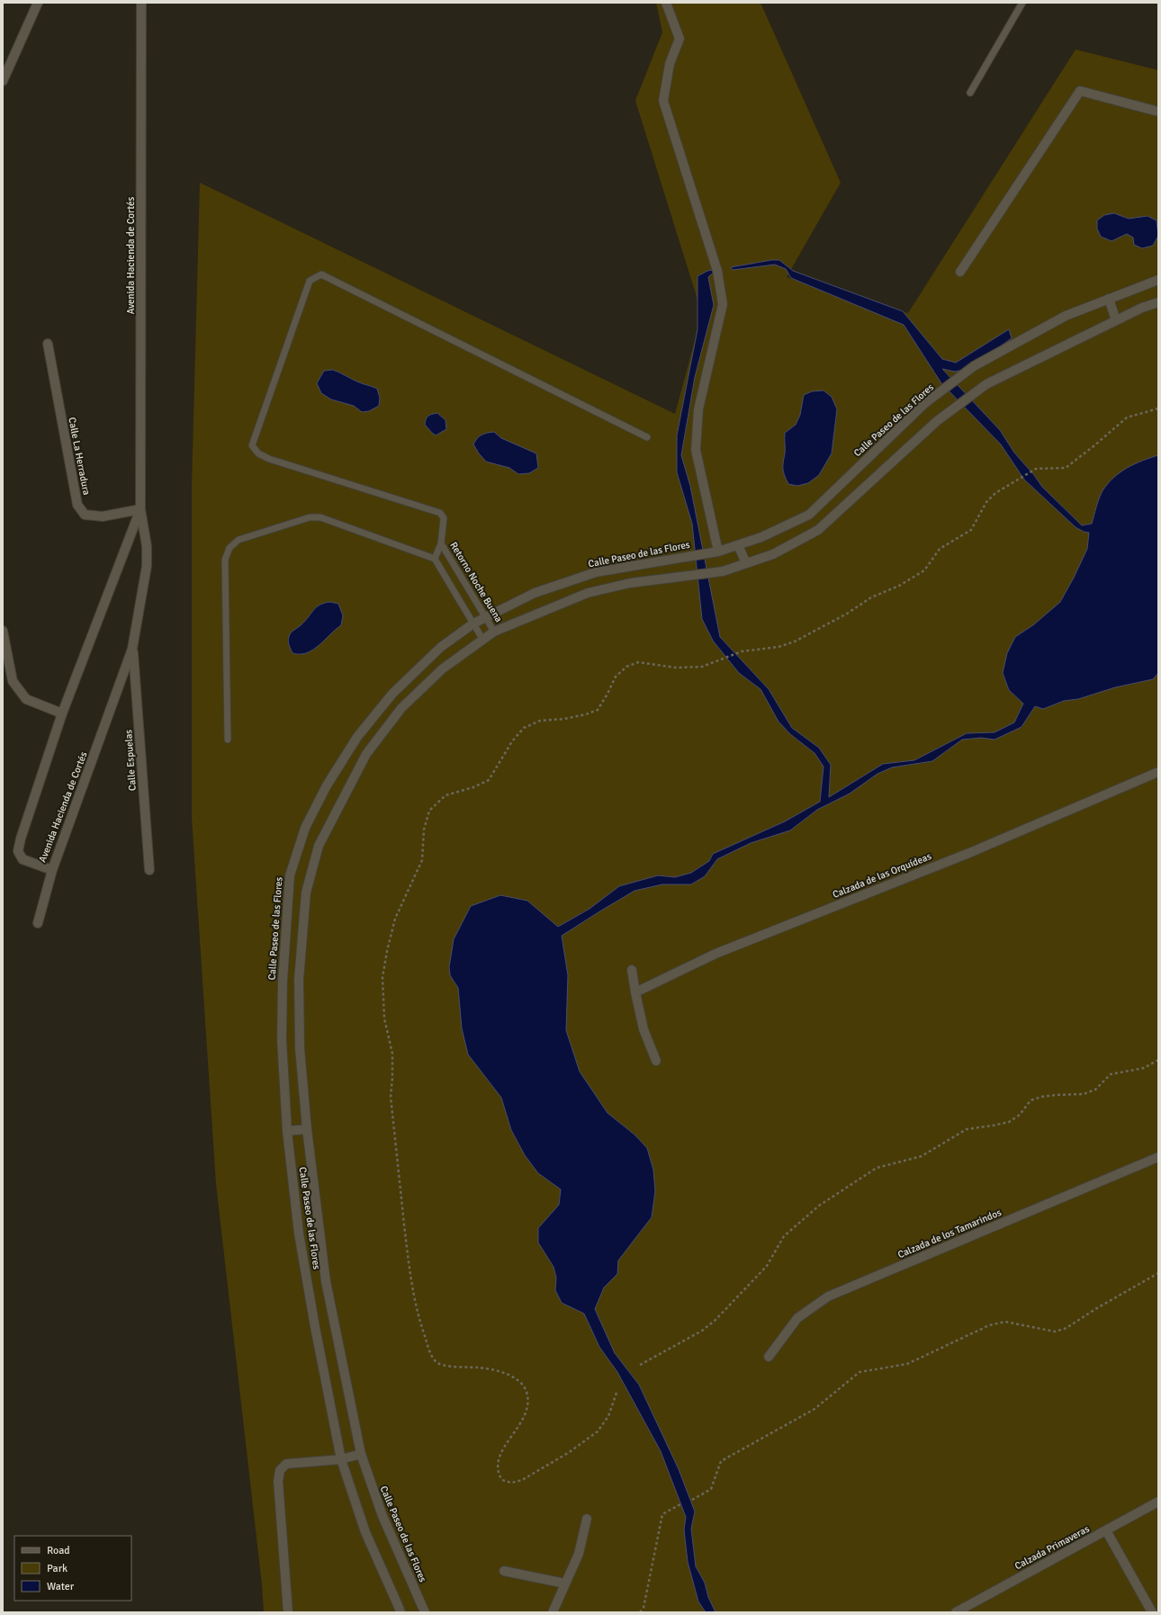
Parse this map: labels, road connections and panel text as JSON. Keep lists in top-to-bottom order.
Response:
{
  "streets": {
    "street": [
      "Avenida Hacienda de Cortés",
      "Calle Paseo de las Flores",
      "Calle La Herradura",
      "Calle Espuelas",
      "Calzada de las Orquídeas",
      "Calzada de los Tamarindos",
      "Calzada Primaveras"
    ],
    "lane": ["Retorno Noche Buena"]
  },
  "crossings": [
    ["Avenida Hacienda de Cortés", "Calle La Herradura"],
    ["Avenida Hacienda de Cortés", "Calle Espuelas"],
    ["Calle Paseo de las Flores", "Retorno Noche Buena"]
  ],
  "legend": ["Road", "Park", "Water"]
}
